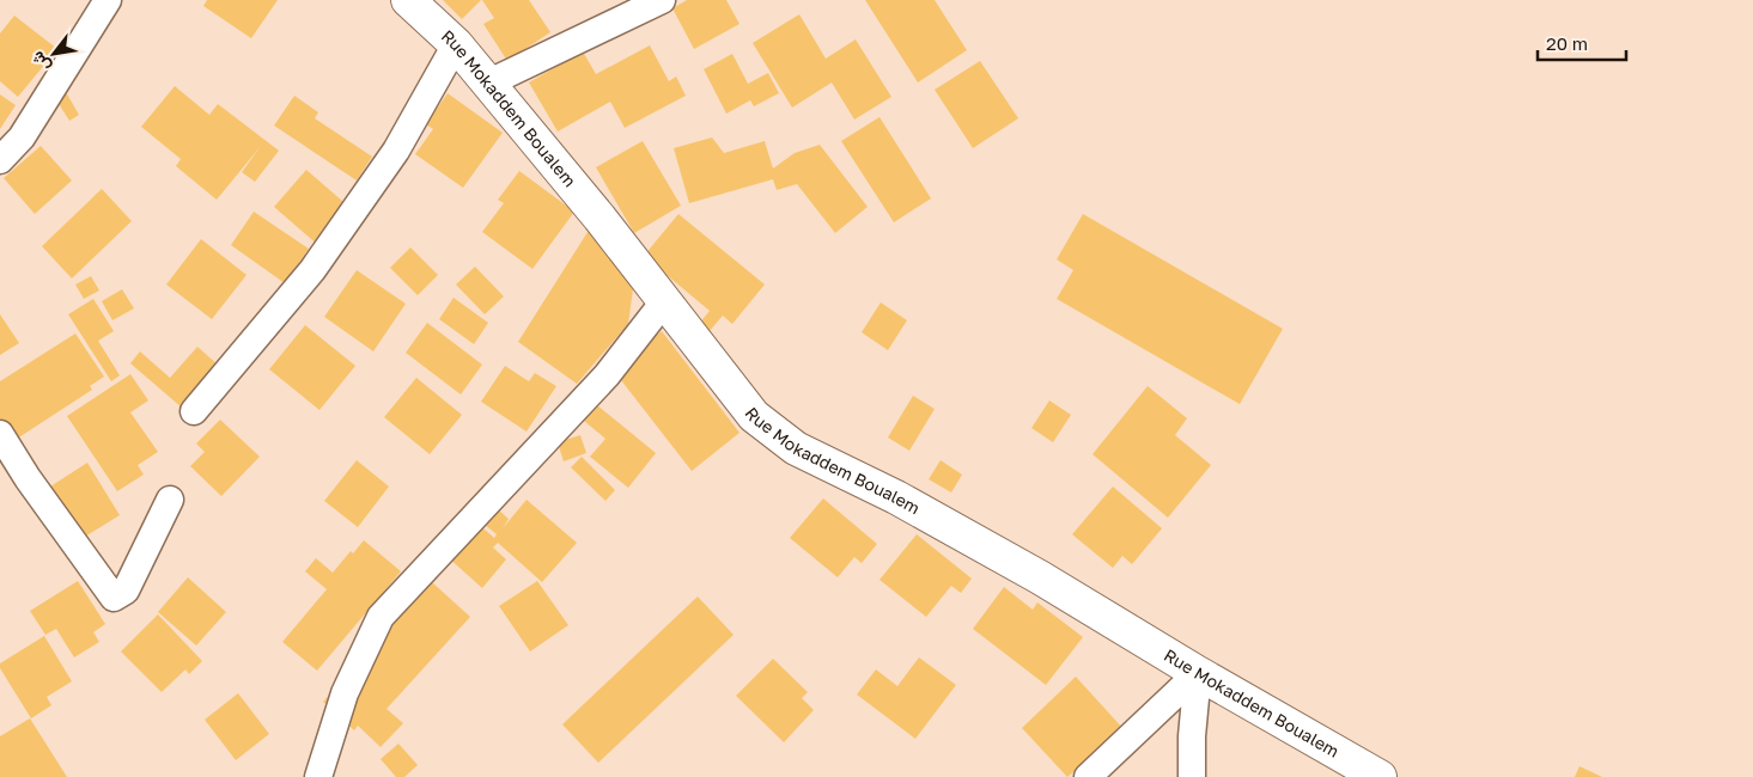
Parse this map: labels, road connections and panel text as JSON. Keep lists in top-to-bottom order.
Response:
{
  "streets": {
    "street": ["Rue Mokaddem Boualem"]
  },
  "scale_bar": "20 m",
  "north": "bottom left"
}
